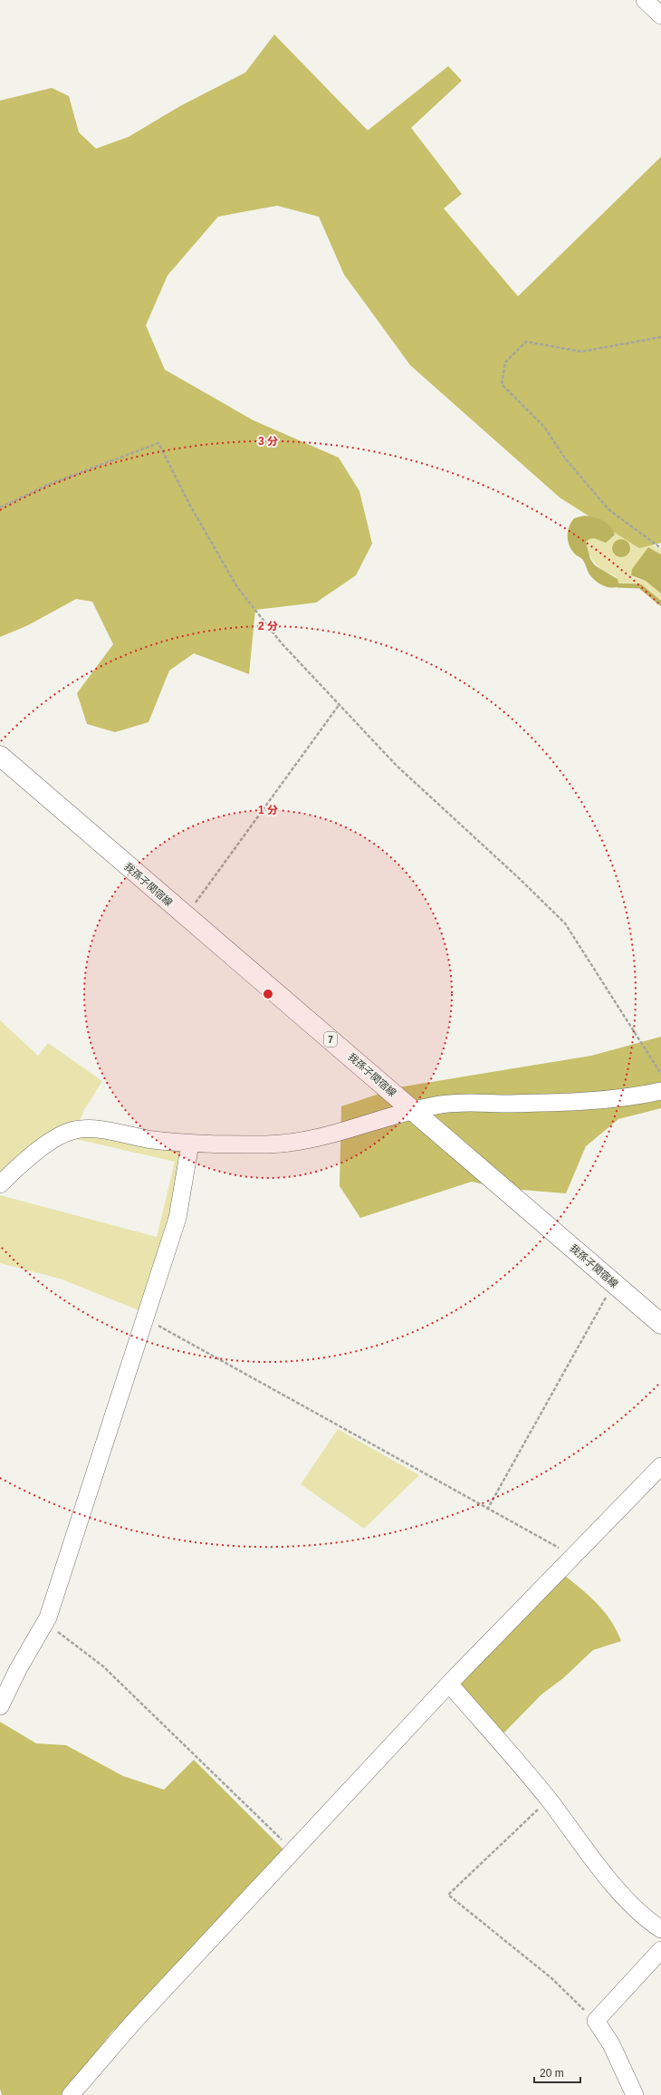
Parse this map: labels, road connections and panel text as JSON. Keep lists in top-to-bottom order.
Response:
{
  "streets": {
    "main road": ["我孫子関宿線", "7"]
  },
  "scale_bar": "20 m",
  "rings": ["3 分", "2 分", "1 分"]
}
